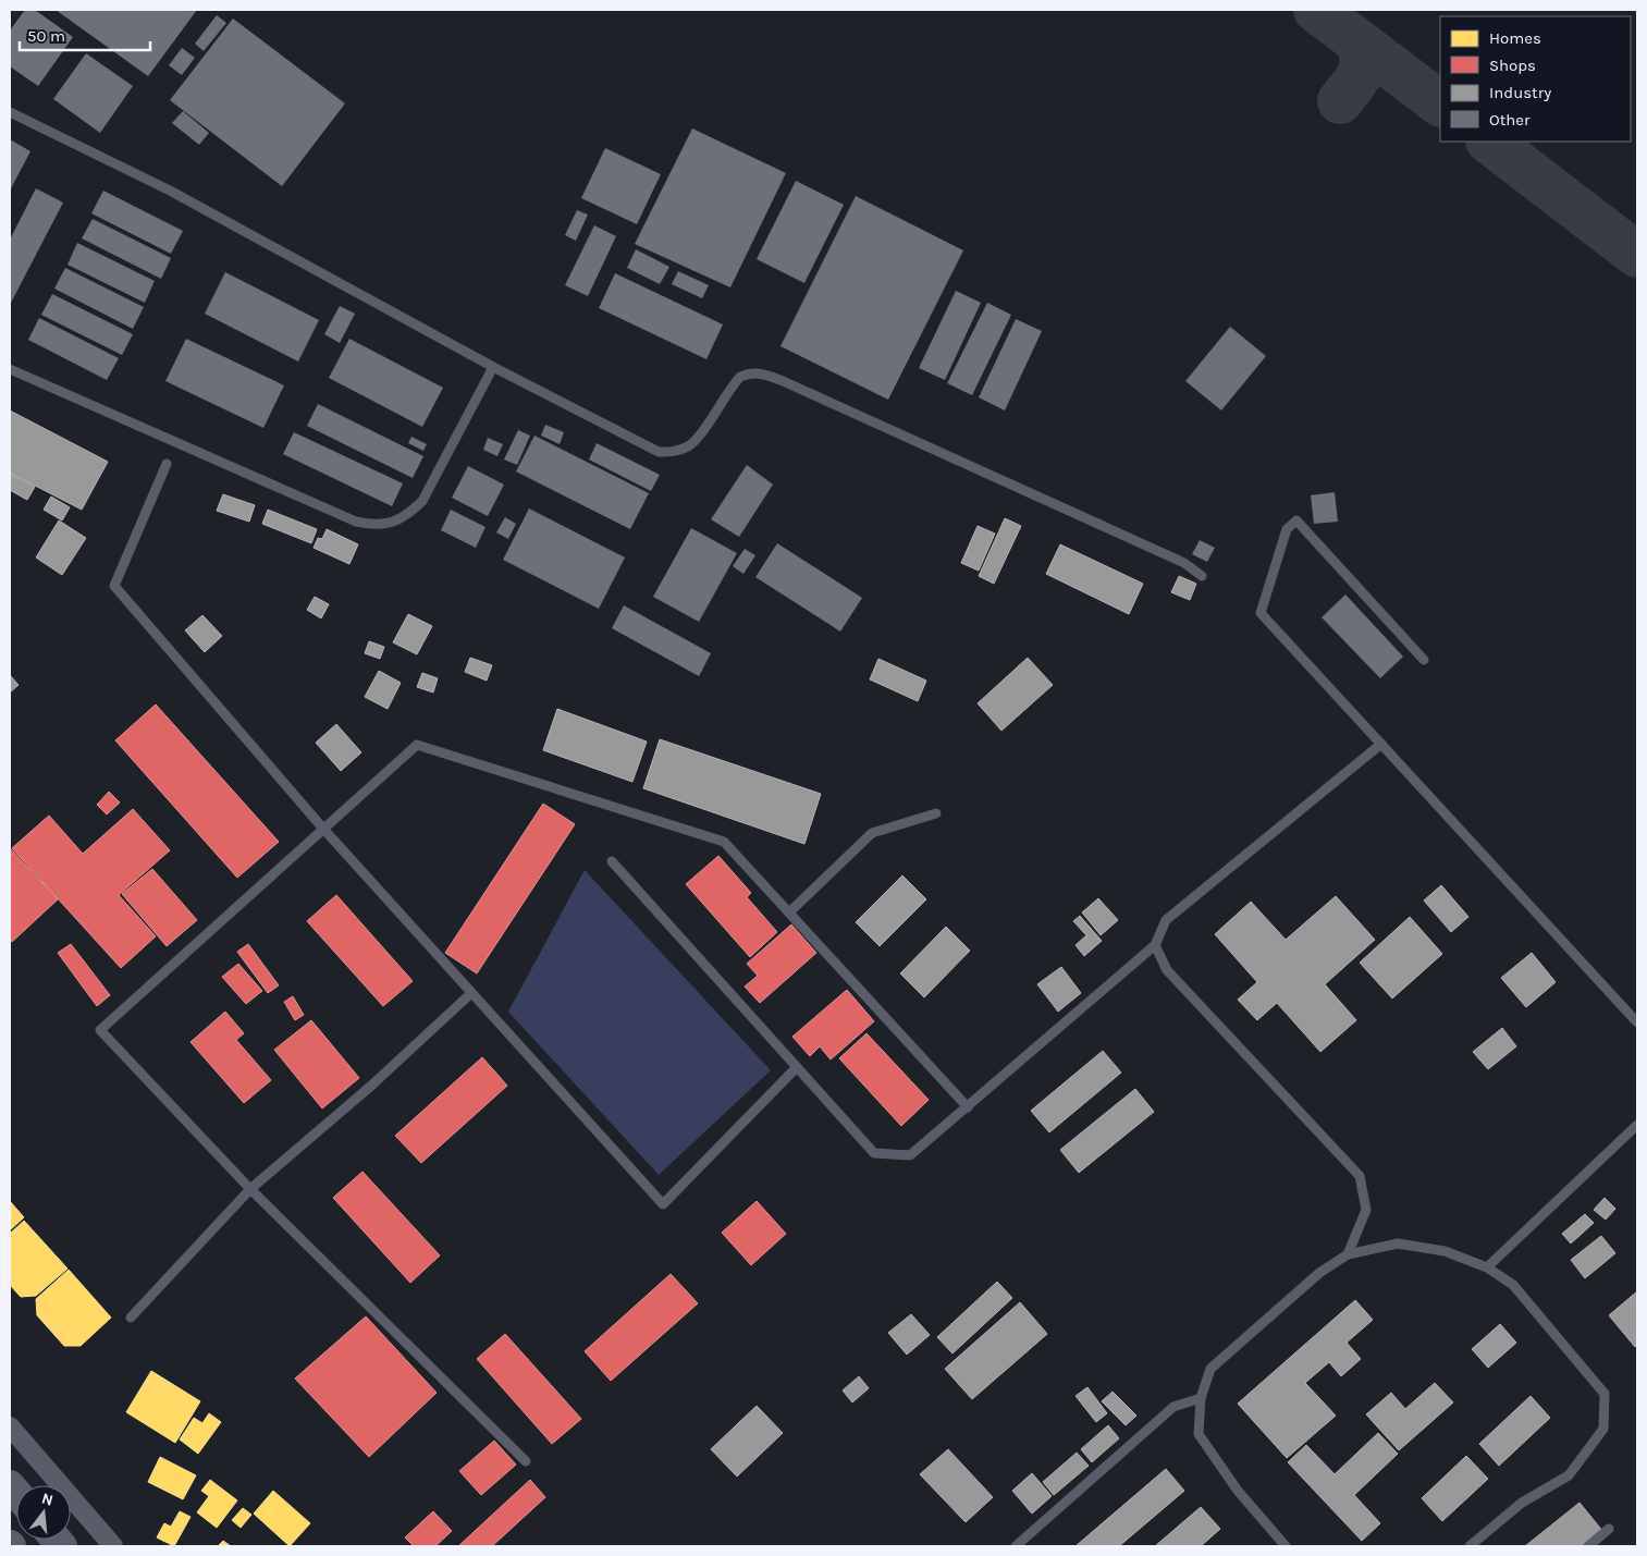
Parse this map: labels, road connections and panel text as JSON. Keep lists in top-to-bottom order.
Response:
{
  "legend": [
    "Homes",
    "Shops",
    "Industry",
    "Other"
  ],
  "scale_bar": "50 m",
  "north": "top"
}
